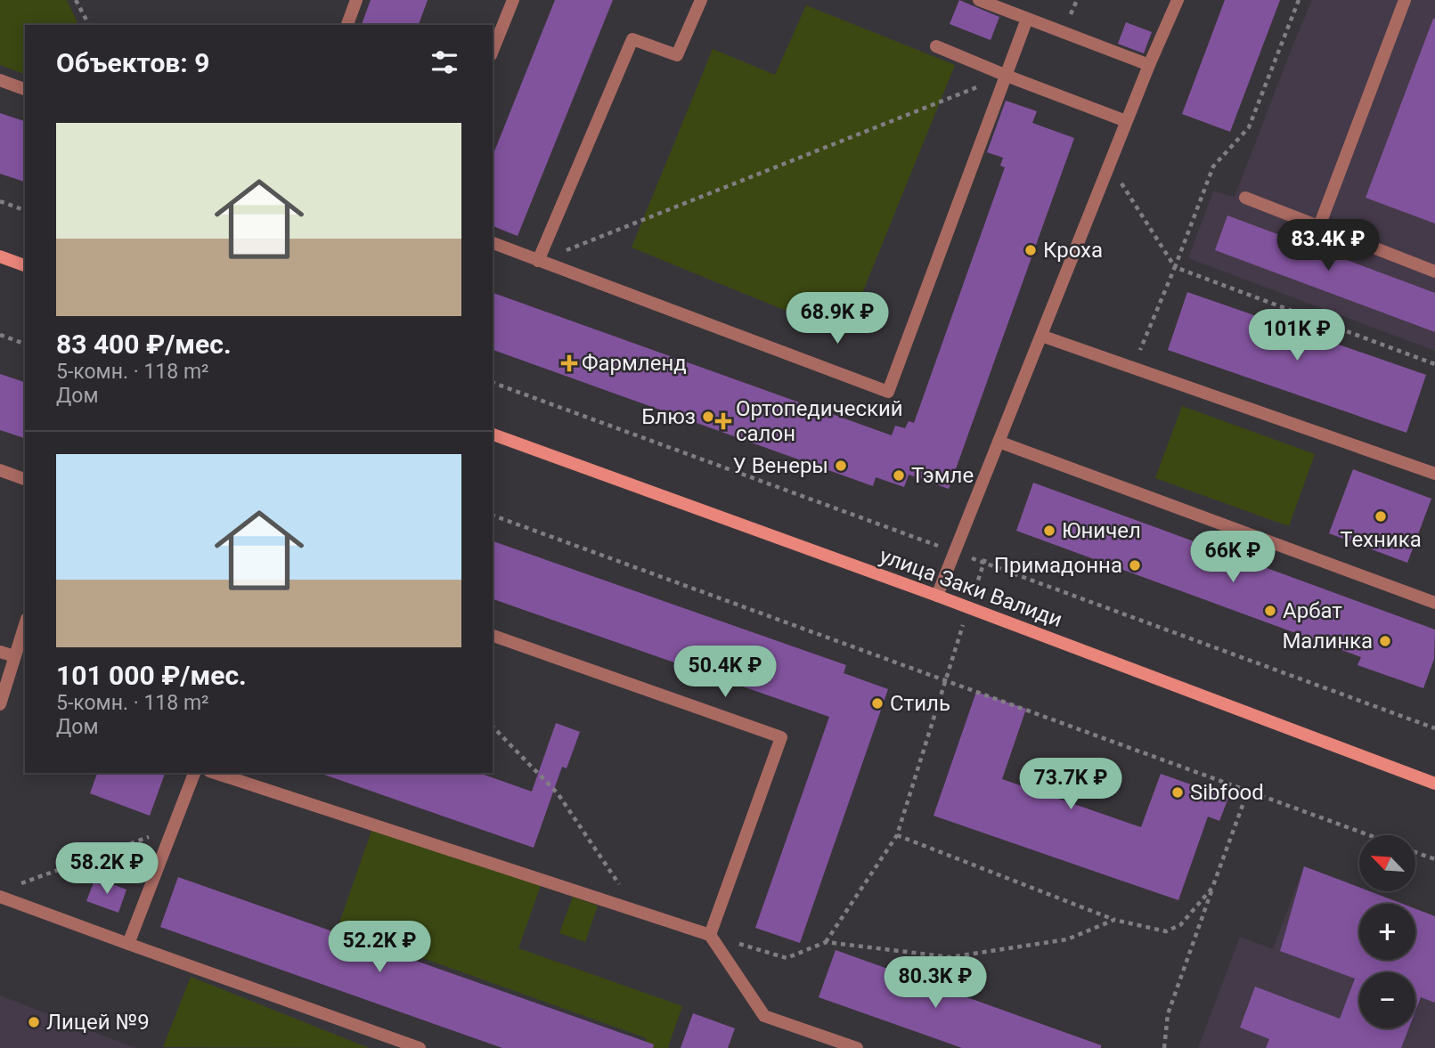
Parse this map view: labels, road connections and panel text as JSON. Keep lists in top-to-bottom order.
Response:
{
  "streets": {
    "street": ["улица Заки Валиди"]
  },
  "places": {
    "other": [
      "Кроха",
      "Блюз",
      "У Венеры",
      "Тэмле",
      "Техника",
      "Юничел",
      "Примадонна",
      "Арбат",
      "Малинка",
      "Стиль",
      "Sibfood",
      "Лицей №9"
    ],
    "health": ["Фармленд", "Ортопедический салон"]
  },
  "north": "top left",
  "page": {
    "heading": "Объектов: 9",
    "list": [
      {
        "name": "83 400 ₽/мес.",
        "note": "5-комн. · 118 m² · Дом"
      },
      {
        "name": "101 000 ₽/мес.",
        "note": "5-комн. · 118 m² · Дом"
      }
    ],
    "price": [
      "83.4K ₽",
      "68.9K ₽",
      "101K ₽",
      "66K ₽",
      "50.4K ₽",
      "73.7K ₽",
      "58.2K ₽",
      "52.2K ₽",
      "80.3K ₽"
    ],
    "map_buttons": ["+", "−"]
  }
}
